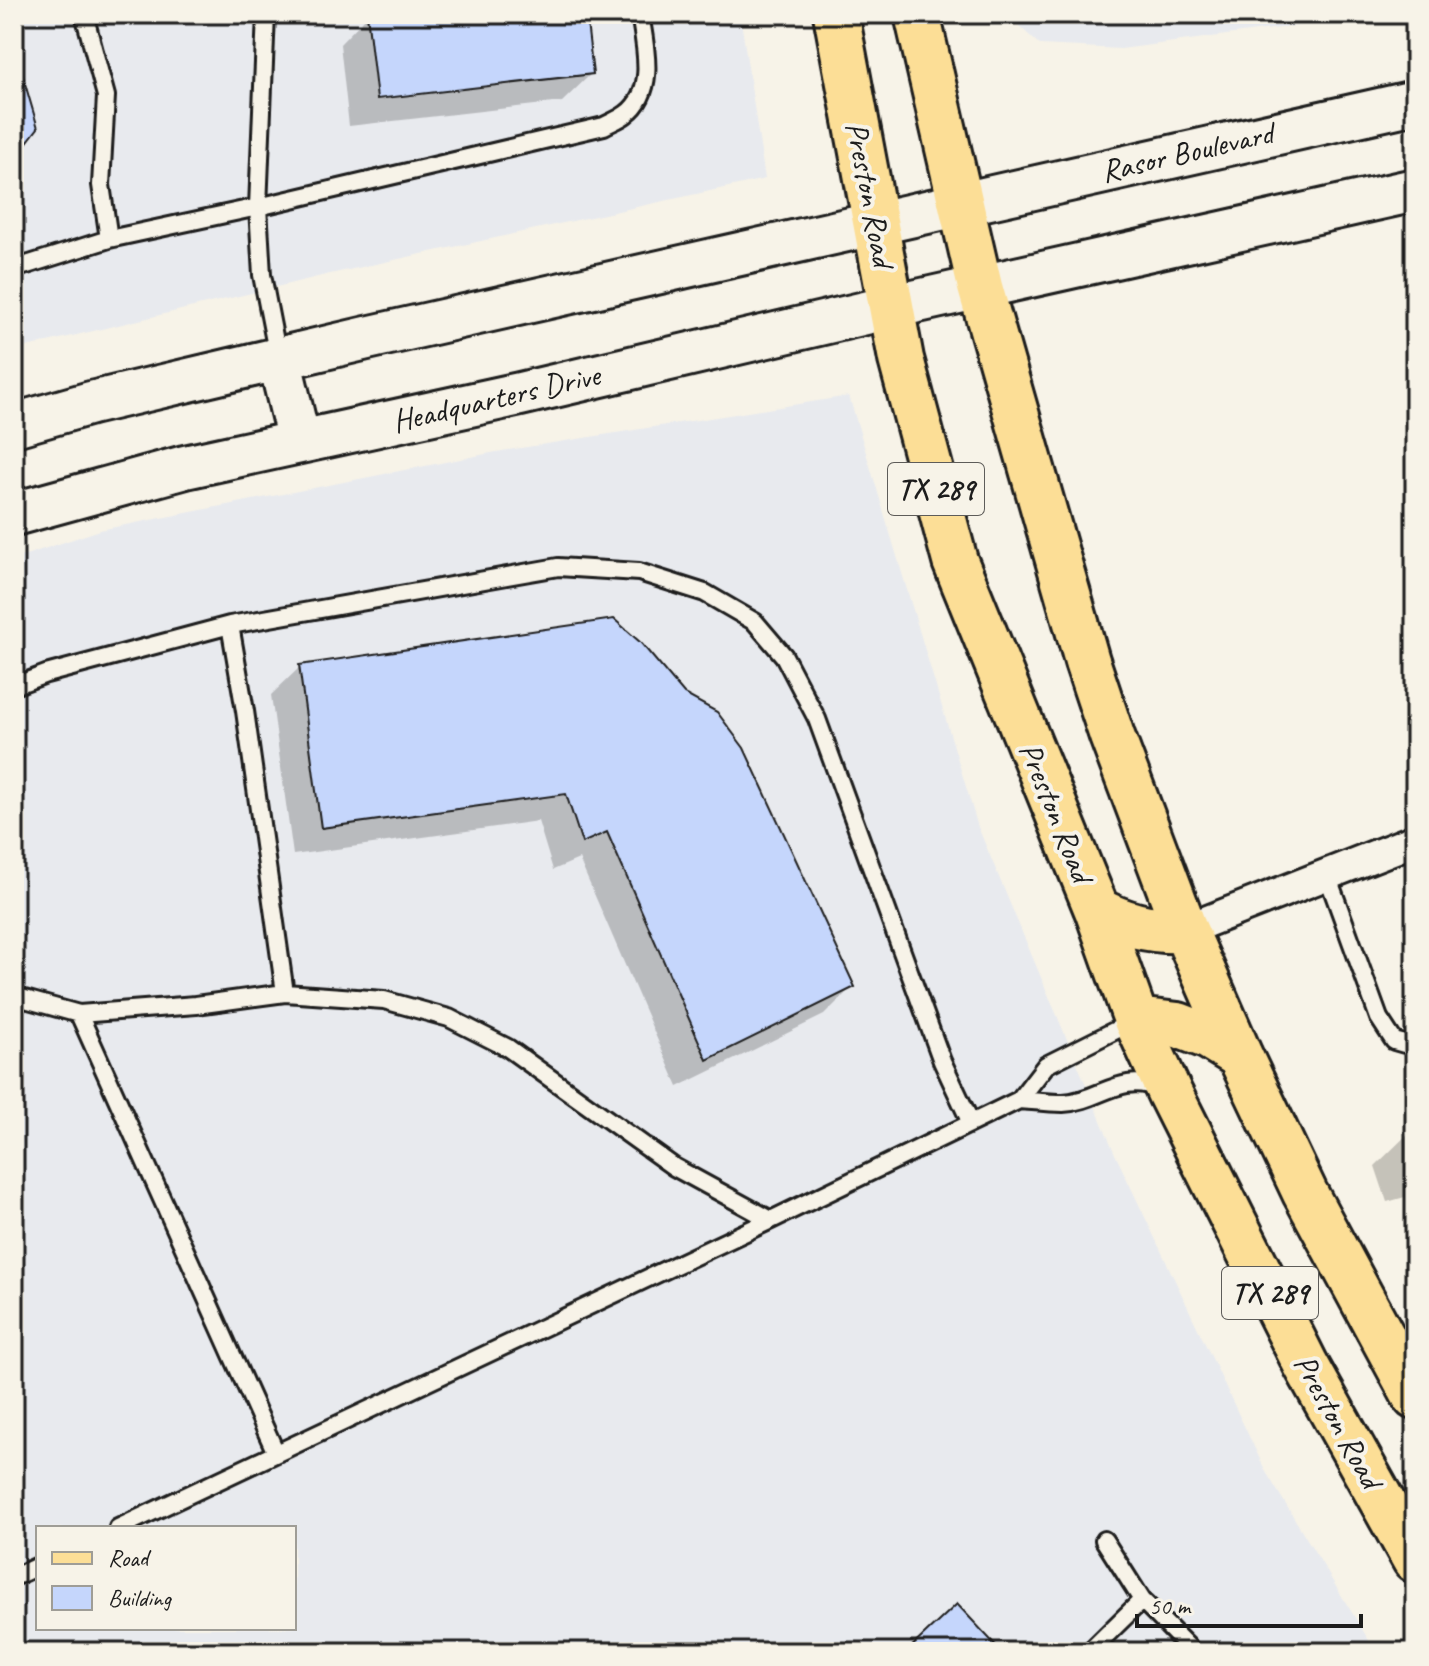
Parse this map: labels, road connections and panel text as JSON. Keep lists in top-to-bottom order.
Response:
{
  "streets": {
    "main road": [
      "Rasor Boulevard",
      "Preston Road",
      "Headquarters Drive",
      "TX 289"
    ]
  },
  "crossings": [
    ["Rasor Boulevard", "TX 289"],
    ["Preston Road", "Headquarters Drive"],
    ["Headquarters Drive", "TX 289"]
  ],
  "legend": ["Road", "Building"],
  "scale_bar": "50 m"
}
